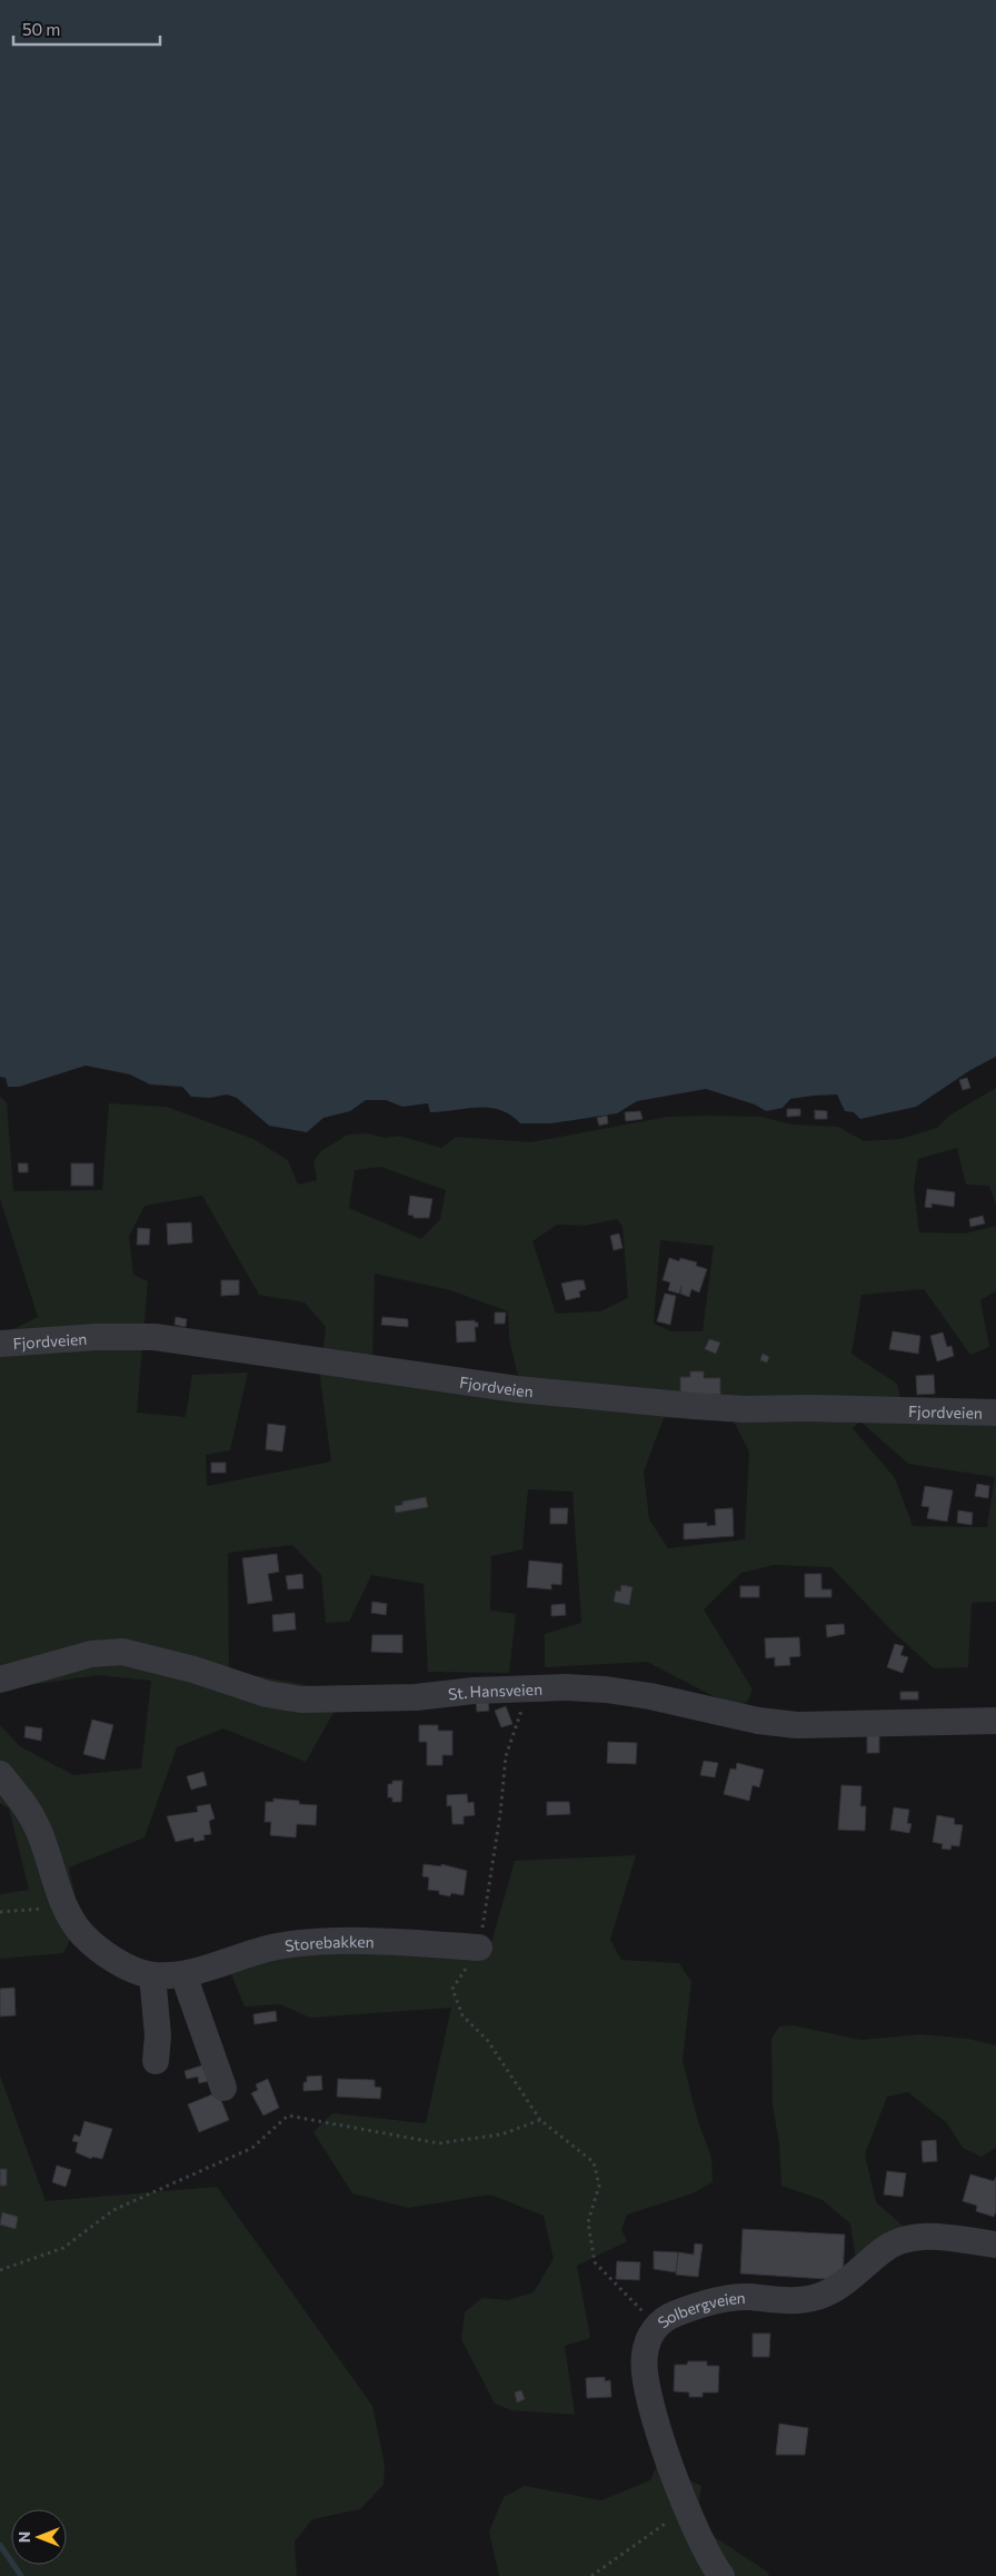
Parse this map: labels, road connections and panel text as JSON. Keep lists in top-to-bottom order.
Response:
{
  "streets": {
    "street": [
      "Fjordveien",
      "St. Hansveien",
      "Storebakken",
      "Solbergveien"
    ]
  },
  "scale_bar": "50 m",
  "north": "left"
}
